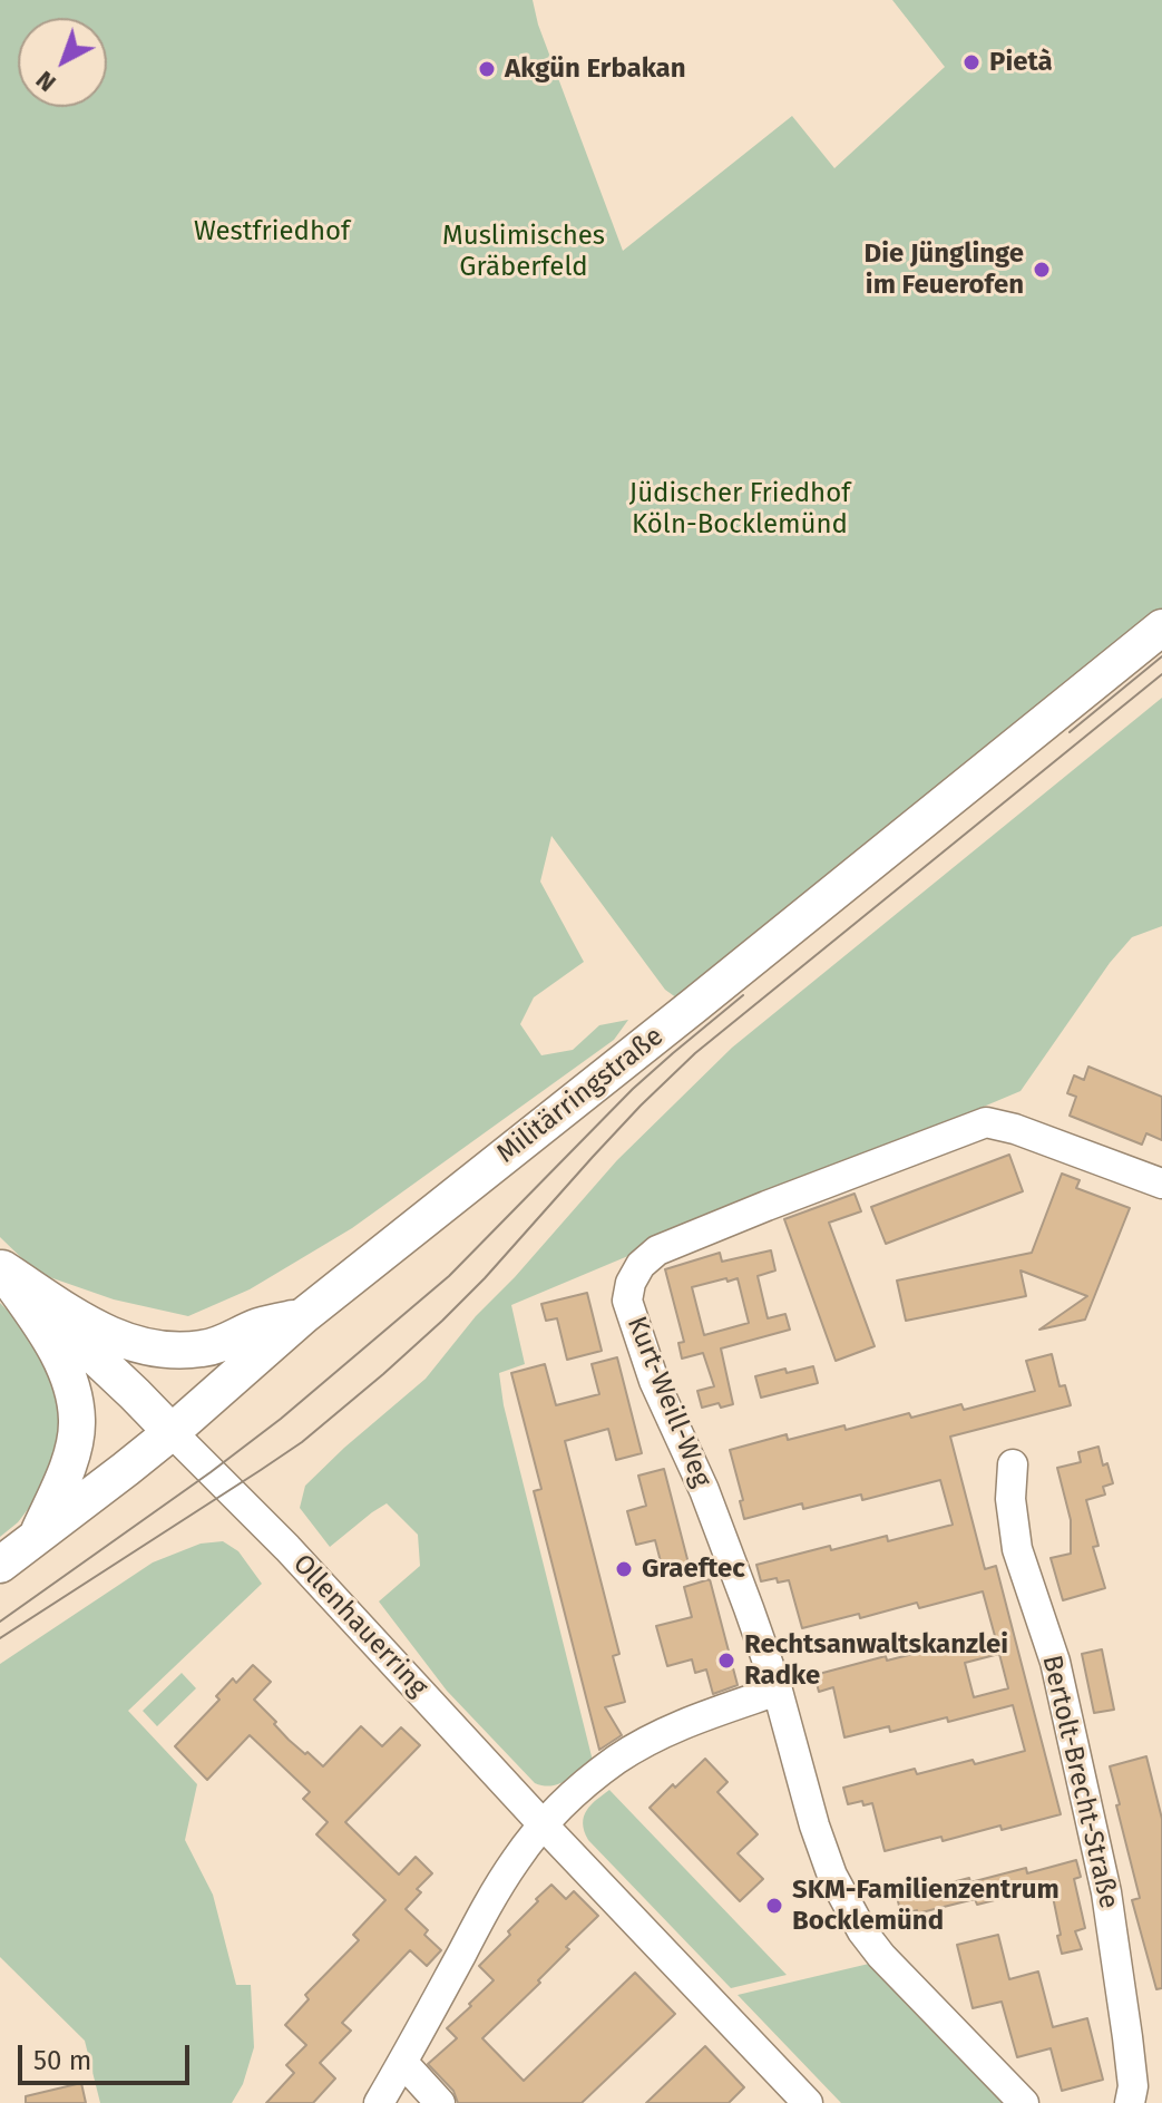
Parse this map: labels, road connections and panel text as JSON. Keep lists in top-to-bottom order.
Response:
{
  "streets": {
    "main road": ["Militärringstraße"],
    "street": ["Kurt-Weill-Weg", "Ollenhauerring", "Bertolt-Brecht-Straße"]
  },
  "crossings": [
    ["Militärringstraße", "Ollenhauerring"]
  ],
  "parks": ["Westfriedhof", "Muslimisches Gräberfeld", "Jüdischer Friedhof Köln-Bocklemünd"],
  "places": [
    "Pietà",
    "Akgün Erbakan",
    "Die Jünglinge im Feuerofen",
    "Graeftec",
    "Rechtsanwaltskanzlei Radke",
    "SKM-Familienzentrum Bocklemünd"
  ],
  "scale_bar": "50 m",
  "north": "bottom left"
}
